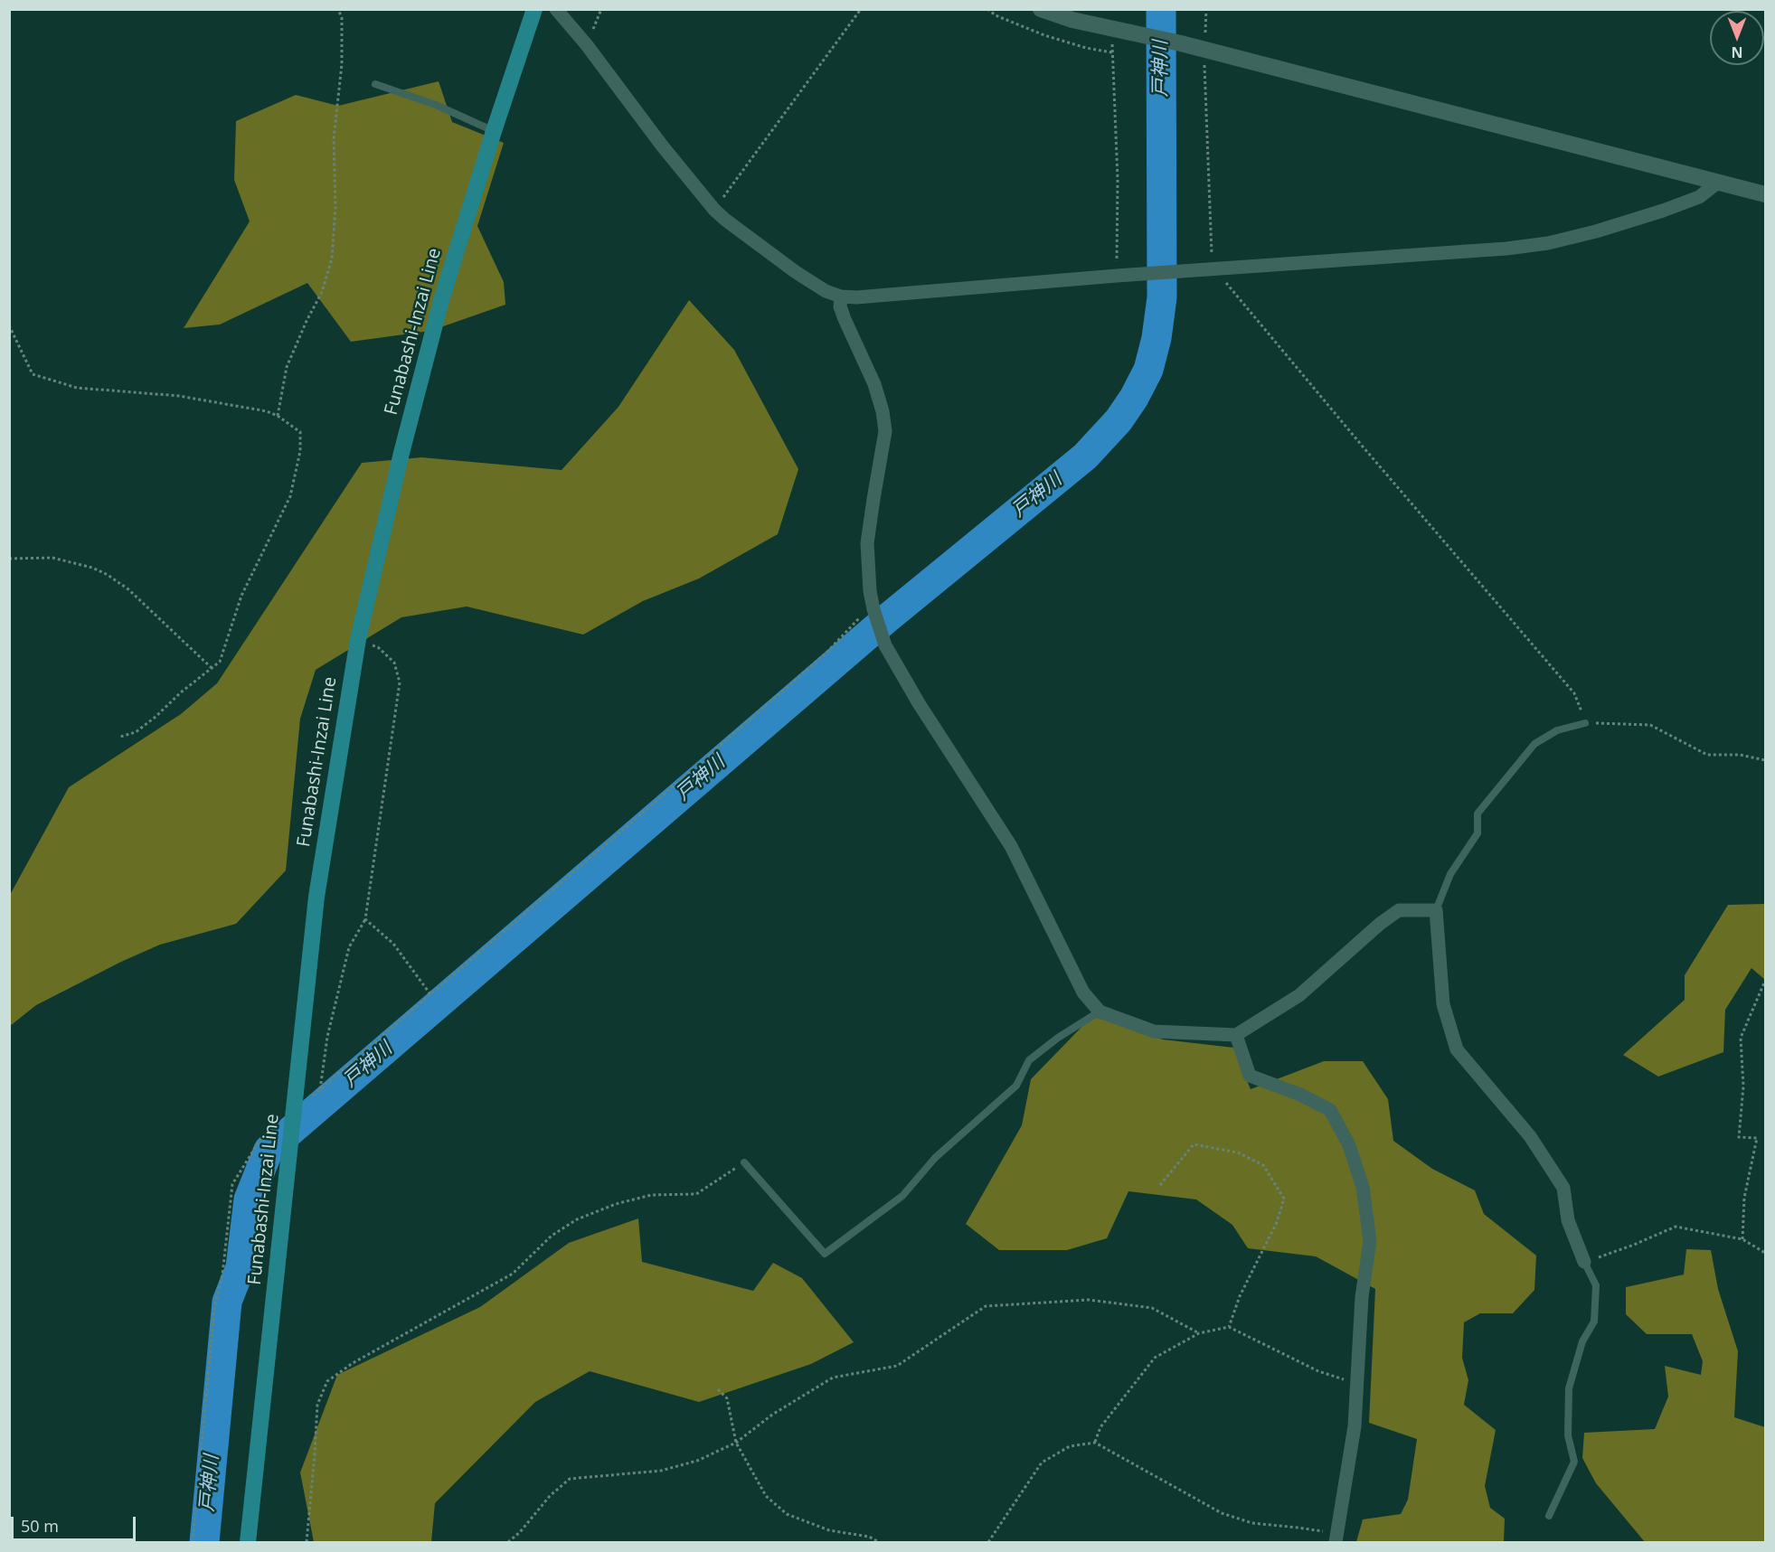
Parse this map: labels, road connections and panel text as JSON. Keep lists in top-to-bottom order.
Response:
{
  "streets": {
    "main road": ["Funabashi-Inzai Line"]
  },
  "water": ["戸神川"],
  "scale_bar": "50 m",
  "north": "bottom"
}
